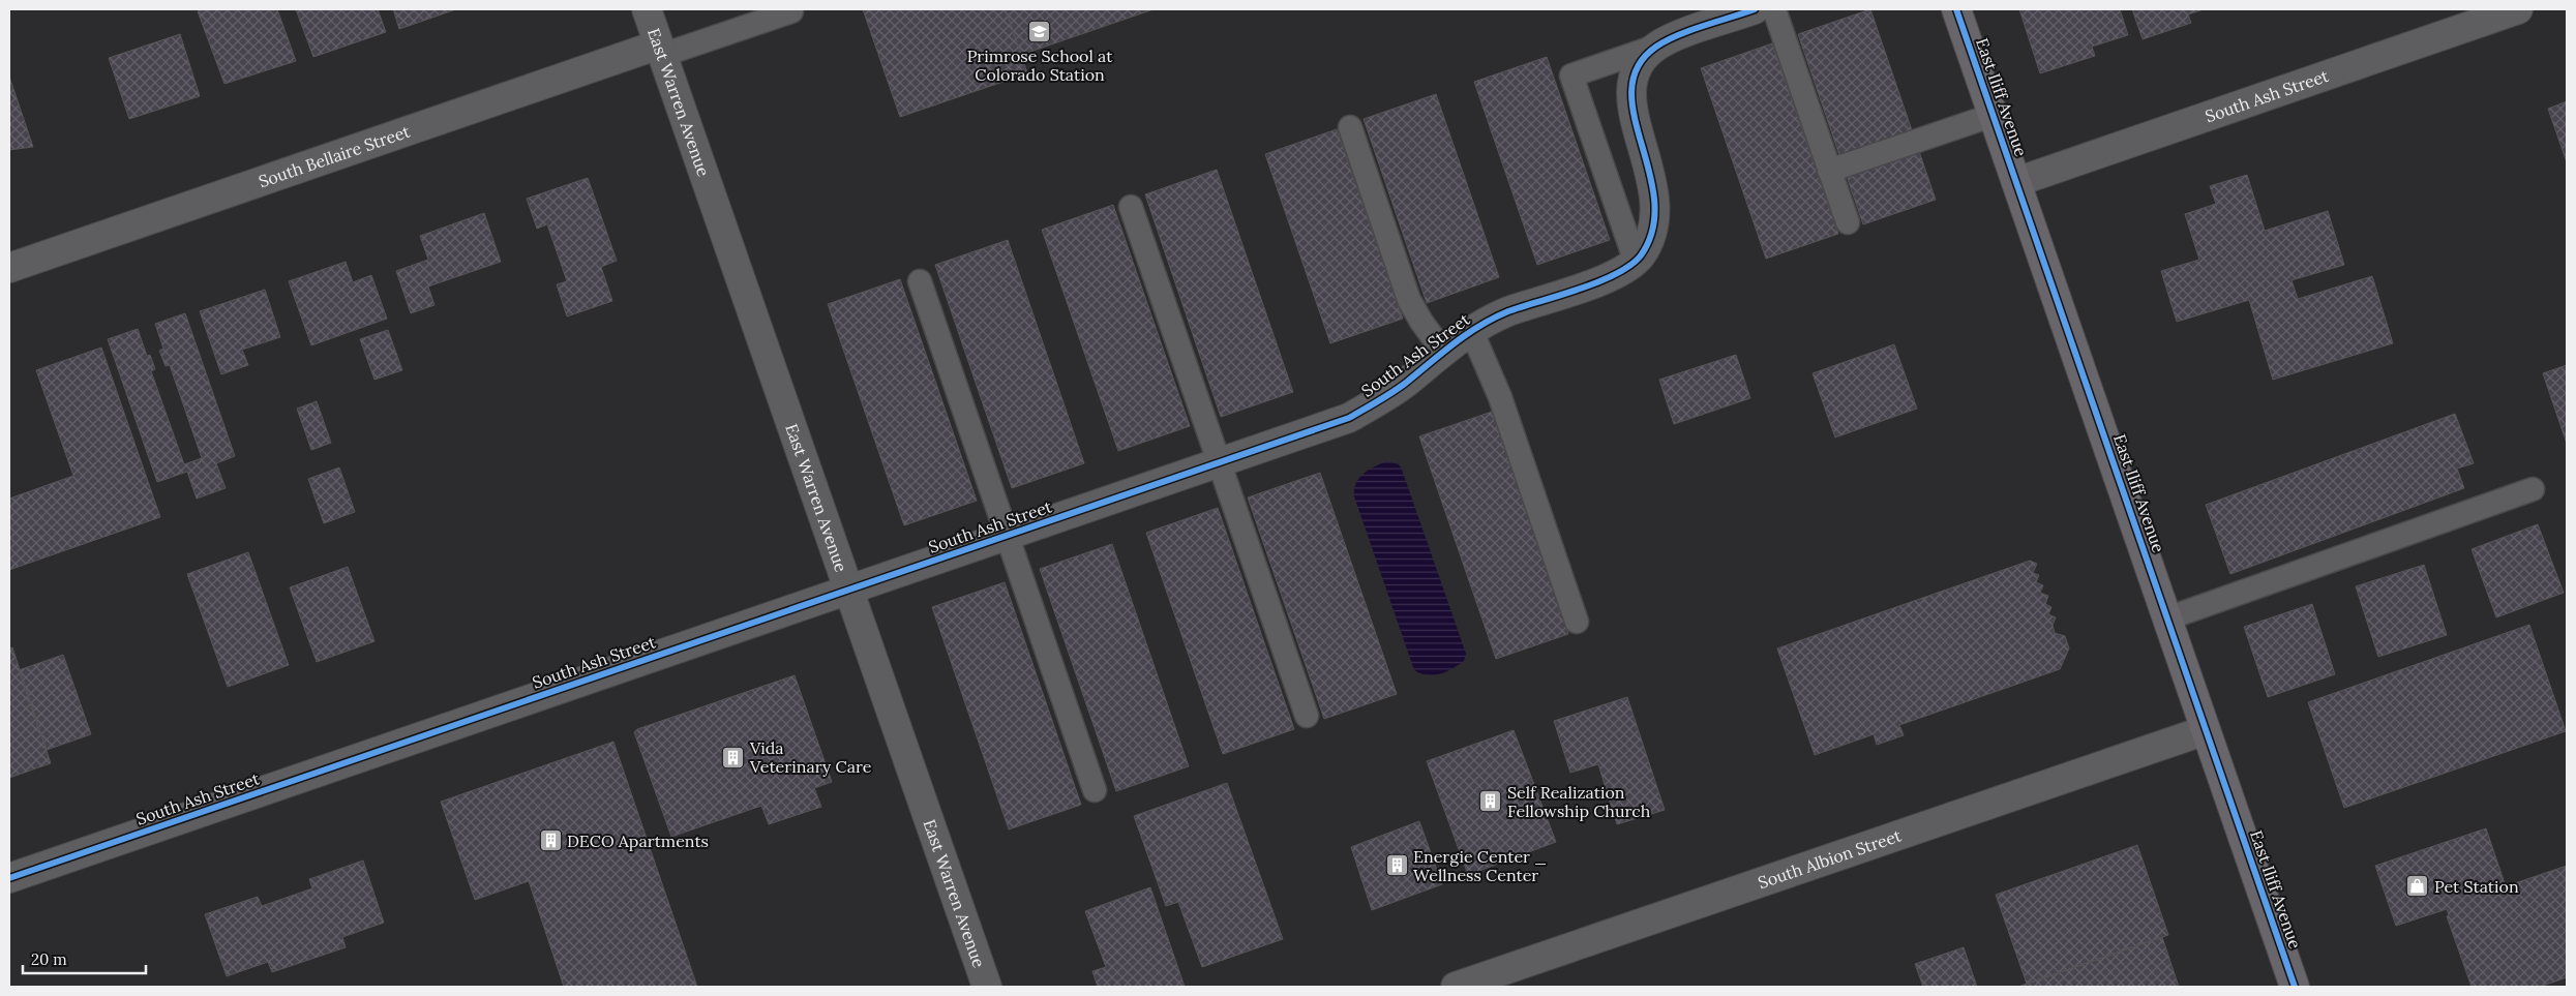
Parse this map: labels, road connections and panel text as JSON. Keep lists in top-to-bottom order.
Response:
{
  "streets": {
    "street": [
      "South Ash Street",
      "East Iliff Avenue",
      "East Warren Avenue",
      "South Bellaire Street",
      "South Albion Street"
    ]
  },
  "crossings": [
    ["South Ash Street", "East Iliff Avenue"],
    ["South Ash Street", "East Warren Avenue"],
    ["East Iliff Avenue", "South Albion Street"],
    ["East Warren Avenue", "South Bellaire Street"]
  ],
  "places": {
    "school or university": ["Primrose School at Colorado Station"],
    "building": [
      "Vida Veterinary Care",
      "Self Realization Fellowship Church",
      "DECO Apartments",
      "Energie Center _ Wellness Center"
    ],
    "shop": ["Pet Station"]
  },
  "scale_bar": "20 m"
}
